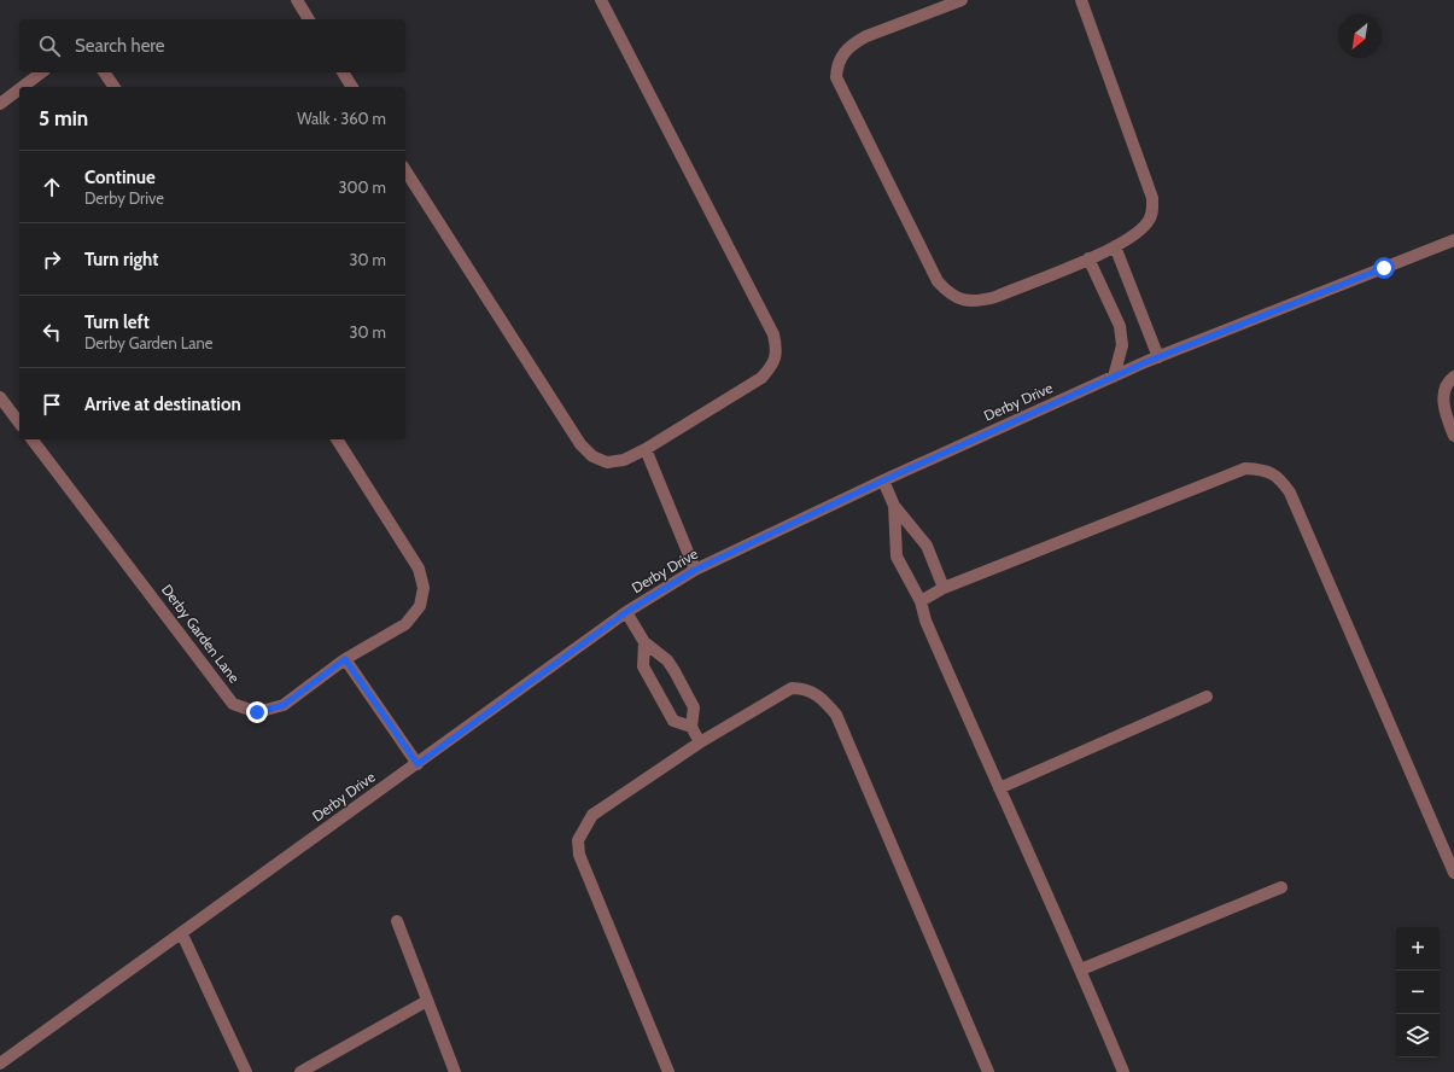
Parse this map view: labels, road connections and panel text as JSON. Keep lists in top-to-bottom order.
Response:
{
  "streets": {
    "street": ["Derby Drive", "Derby Garden Lane"]
  },
  "north": "bottom left",
  "page": {
    "search": "Search here",
    "heading": ["5 min", "Walk · 360 m"],
    "list": [
      ["Continue", "Derby Drive", "300 m"],
      ["Turn right", "30 m"],
      ["Turn left", "Derby Garden Lane", "30 m"],
      "Arrive at destination"
    ],
    "map_buttons": ["+", "−"]
  }
}
